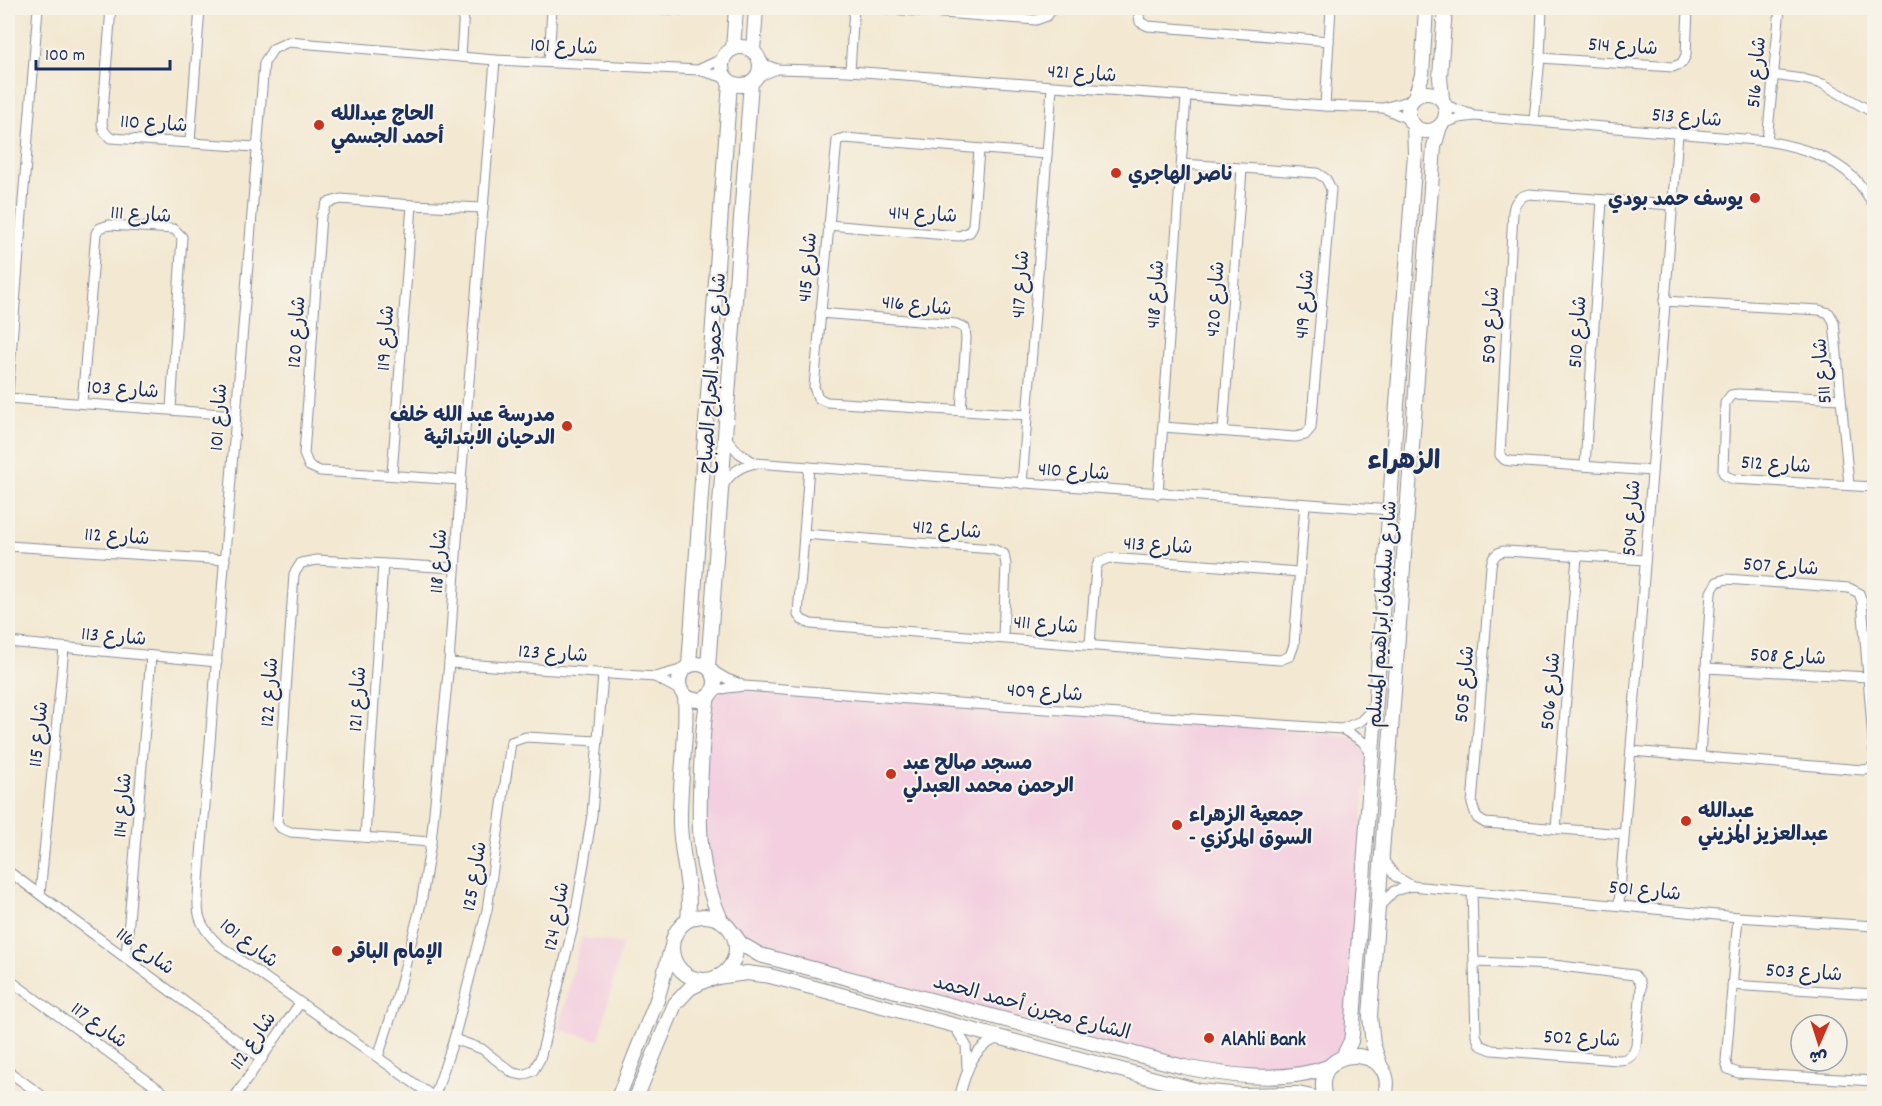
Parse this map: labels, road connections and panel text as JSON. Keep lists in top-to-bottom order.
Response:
{
  "streets": {
    "street": [
      "شارع 101",
      "شارع 514",
      "شارع 421",
      "شارع 516",
      "شارع 513",
      "شارع 110",
      "شارع 111",
      "شارع 414",
      "شارع 415",
      "شارع 417",
      "شارع 418",
      "شارع 420",
      "شارع 416",
      "شارع 419",
      "شارع 509",
      "شارع 120",
      "شارع 510",
      "شارع 119",
      "شارع 511",
      "شارع حمود الجراح الصباح",
      "شارع 103",
      "شارع 512",
      "شارع 410",
      "شارع 504",
      "شارع 412",
      "شارع 112",
      "شارع 413",
      "شارع 118",
      "شارع 507",
      "شارع سليمان ابراهيم المسلم",
      "شارع 411",
      "شارع 113",
      "شارع 123",
      "شارع 508",
      "شارع 505",
      "شارع 409",
      "شارع 506",
      "شارع 122",
      "شارع 121",
      "شارع 115",
      "شارع 114",
      "شارع 125",
      "شارع 501",
      "شارع 124",
      "شارع 116",
      "شارع 503",
      "الشارع مجرن أحمد الحمد",
      "شارع 117",
      "شارع 502"
    ]
  },
  "crossings": [
    ["شارع 101", "شارع 421"],
    ["شارع 101", "شارع 110"],
    ["شارع 101", "شارع حمود الجراح الصباح"],
    ["شارع 101", "شارع 103"],
    ["شارع 101", "شارع 112"],
    ["شارع 101", "شارع 118"],
    ["شارع 101", "شارع 113"],
    ["شارع 101", "شارع 125"],
    ["شارع 421", "شارع 513"],
    ["شارع 421", "شارع 417"],
    ["شارع 421", "شارع 418"],
    ["شارع 421", "شارع حمود الجراح الصباح"],
    ["شارع 421", "شارع سليمان ابراهيم المسلم"],
    ["شارع 516", "شارع 513"],
    ["شارع 513", "شارع 504"],
    ["شارع 513", "شارع سليمان ابراهيم المسلم"],
    ["شارع 111", "شارع 103"],
    ["شارع 414", "شارع 415"],
    ["شارع 415", "شارع 417"],
    ["شارع 415", "شارع 416"],
    ["شارع 417", "شارع 410"],
    ["شارع 418", "شارع 419"],
    ["شارع 418", "شارع 410"],
    ["شارع 420", "شارع 419"],
    ["شارع 509", "شارع 510"],
    ["شارع 509", "شارع 504"],
    ["شارع 120", "شارع 119"],
    ["شارع 120", "شارع 118"],
    ["شارع 511", "شارع 512"],
    ["شارع 511", "شارع 504"],
    ["شارع حمود الجراح الصباح", "شارع 123"],
    ["شارع حمود الجراح الصباح", "شارع 409"],
    ["شارع 410", "شارع سليمان ابراهيم المسلم"],
    ["شارع 410", "شارع 411"],
    ["شارع 504", "شارع 505"],
    ["شارع 504", "شارع 501"],
    ["شارع 412", "شارع 411"],
    ["شارع 112", "شارع 116"],
    ["شارع 413", "شارع 411"],
    ["شارع 118", "شارع 123"],
    ["شارع 118", "شارع 122"],
    ["شارع 507", "شارع 508"],
    ["شارع سليمان ابراهيم المسلم", "الشارع مجرن أحمد الحمد"],
    ["شارع 113", "شارع 115"],
    ["شارع 113", "شارع 114"],
    ["شارع 123", "شارع 409"],
    ["شارع 123", "شارع 124"],
    ["شارع 505", "شارع 506"],
    ["شارع 122", "شارع 121"],
    ["شارع 115", "شارع 116"],
    ["شارع 114", "شارع 116"],
    ["شارع 125", "شارع 124"],
    ["شارع 501", "شارع 502"]
  ],
  "districts": ["الزهراء"],
  "places": [
    "الحاج عبدالله أحمد الجسمي",
    "ناصر الهاجري",
    "يوسف حمد بودي",
    "مدرسة عبد الله خلف الدحيان الابتدائية",
    "مسجد صالح عبد الرحمن محمد العبدلي",
    "عبدالله عبدالعزيز المزيني",
    "جمعية الزهراء - السوق المركزي",
    "الإمام الباقر",
    "AlAhli Bank"
  ],
  "scale_bar": "100 m",
  "north": "bottom"
}
